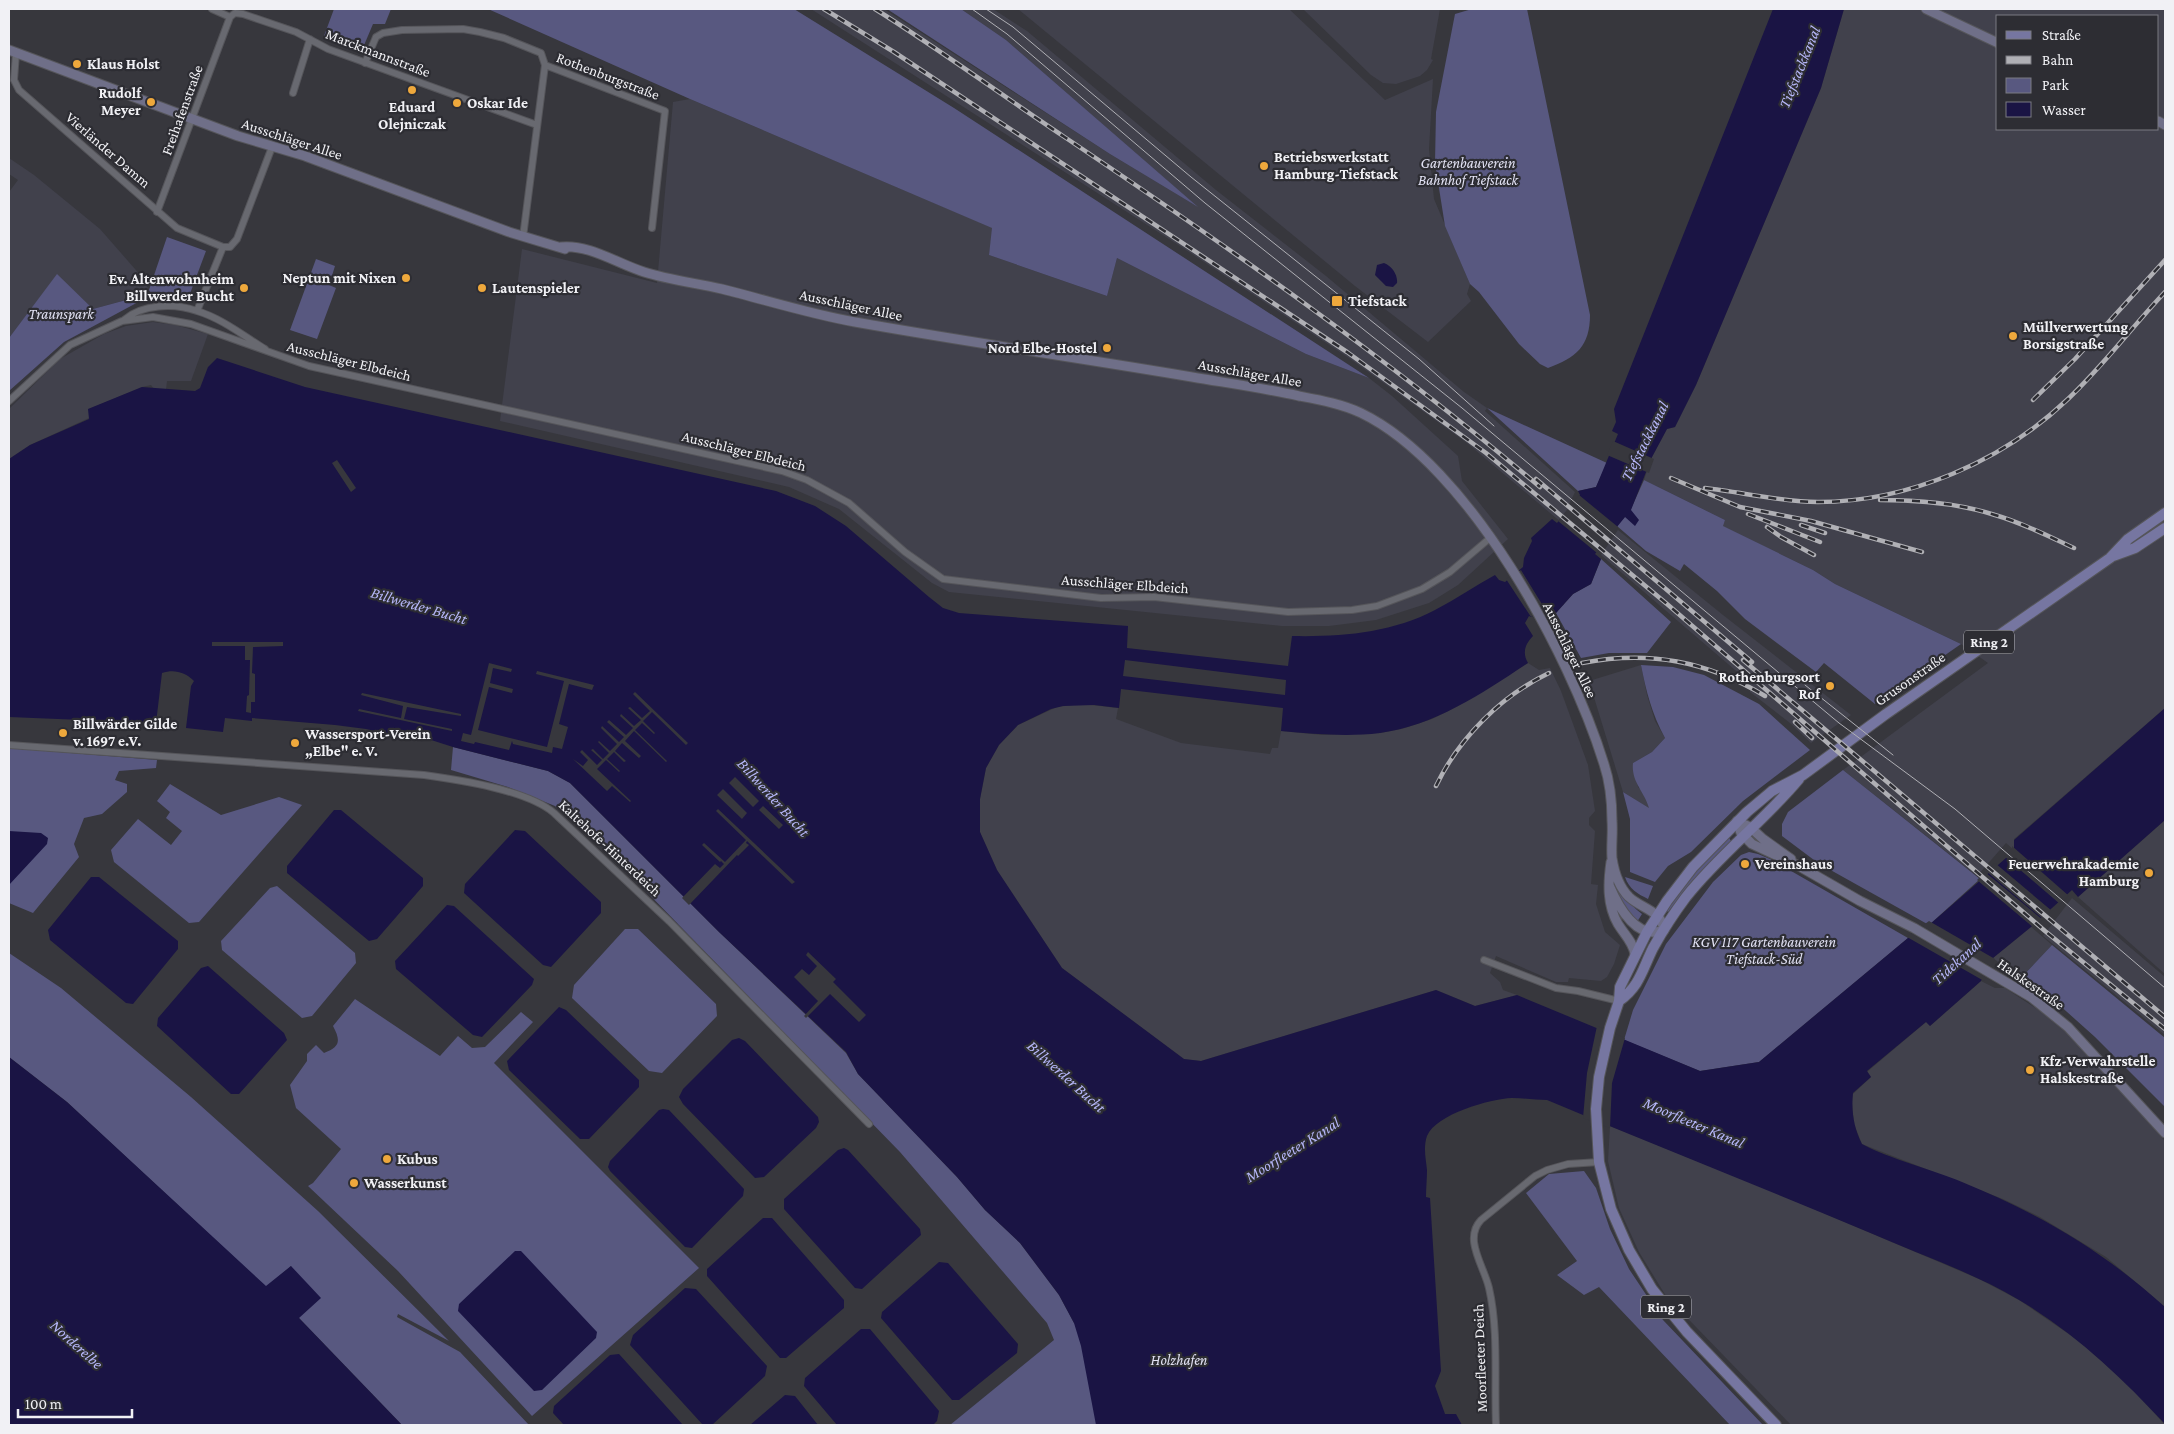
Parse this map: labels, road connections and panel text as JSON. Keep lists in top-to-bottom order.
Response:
{
  "streets": {
    "main road": ["Ring 2", "Grusonstraße"],
    "street": [
      "Marckmannstraße",
      "Rothenburgstraße",
      "Freihafenstraße",
      "Ausschläger Allee",
      "Vierländer Damm",
      "Ausschläger Elbdeich",
      "Kaltehofe-Hinterdeich",
      "Halskestraße",
      "Moorfleeter Deich"
    ]
  },
  "crossings": [
    ["Marckmannstraße", "Rothenburgstraße"],
    ["Marckmannstraße", "Freihafenstraße"],
    ["Rothenburgstraße", "Ausschläger Allee"],
    ["Freihafenstraße", "Ausschläger Allee"],
    ["Freihafenstraße", "Vierländer Damm"],
    ["Ausschläger Allee", "Vierländer Damm"],
    ["Ausschläger Allee", "Ausschläger Elbdeich"],
    ["Ausschläger Allee", "Ring 2"],
    ["Ausschläger Allee", "Grusonstraße"],
    ["Ring 2", "Grusonstraße"],
    ["Ring 2", "Moorfleeter Deich"],
    ["Grusonstraße", "Halskestraße"]
  ],
  "water": [
    "Tiefstackkanal",
    "Billwerder Bucht",
    "Tidekanal",
    "Moorfleeter Kanal",
    "Norderelbe"
  ],
  "parks": [
    "Gartenbauverein Bahnhof Tiefstack",
    "Traunspark",
    "KGV 117 Gartenbauverein Tiefstack-Süd",
    "Holzhafen"
  ],
  "places": {
    "other": [
      "Klaus Holst",
      "Eduard Olejniczak",
      "Rudolf Meyer",
      "Oskar Ide",
      "Betriebswerkstatt Hamburg-Tiefstack",
      "Neptun mit Nixen",
      "Ev. Altenwohnheim Billwerder Bucht",
      "Lautenspieler",
      "Müllverwertung Borsigstraße",
      "Nord Elbe-Hostel",
      "Rothenburgsort Rof",
      "Billwärder Gilde v. 1697 e.V.",
      "Wassersport-Verein „Elbe\" e. V.",
      "Vereinshaus",
      "Feuerwehrakademie Hamburg",
      "Kfz-Verwahrstelle Halskestraße",
      "Kubus",
      "Wasserkunst"
    ],
    "transit": ["Tiefstack"]
  },
  "legend": [
    "Straße",
    "Bahn",
    "Park",
    "Wasser"
  ],
  "scale_bar": "100 m"
}
